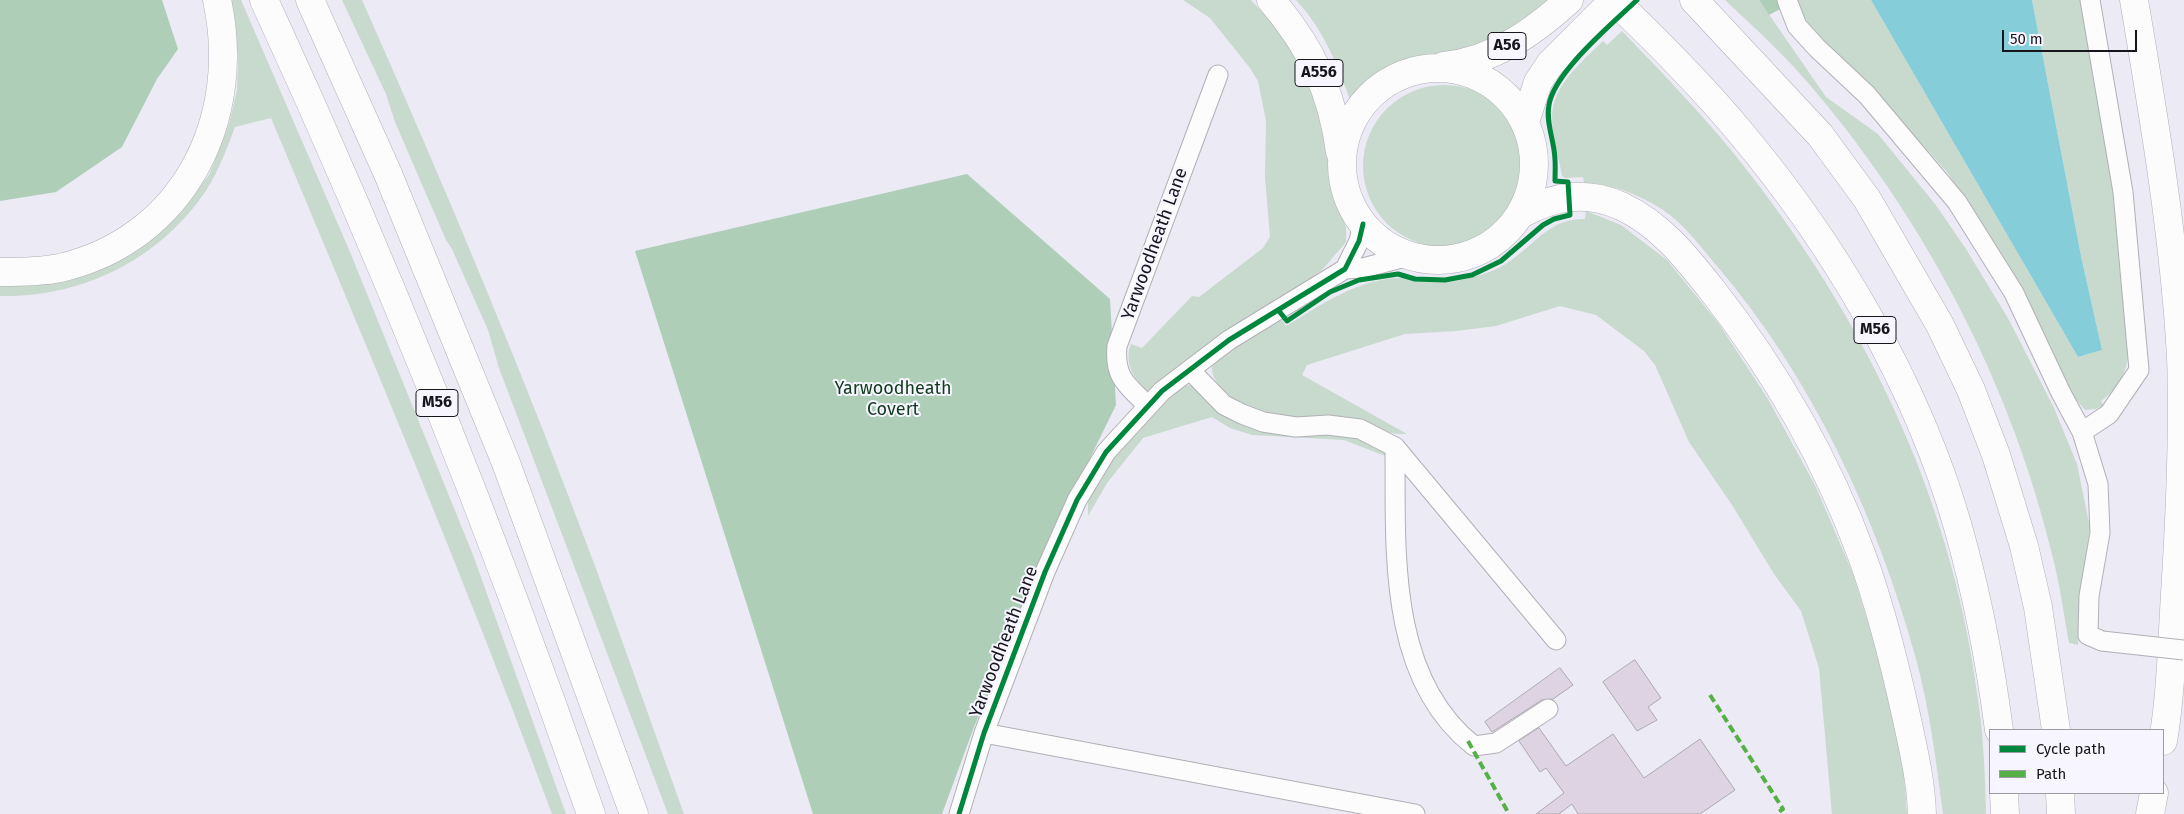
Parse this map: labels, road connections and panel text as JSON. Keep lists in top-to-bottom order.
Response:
{
  "streets": {
    "highway": ["A56", "A556", "M56"],
    "street": ["Yarwoodheath Lane"]
  },
  "crossings": [
    ["A56", "A556"],
    ["A56", "Yarwoodheath Lane"],
    ["A56", "M56"]
  ],
  "parks": ["Yarwoodheath Covert"],
  "legend": ["Cycle path", "Path"],
  "scale_bar": "50 m"
}
